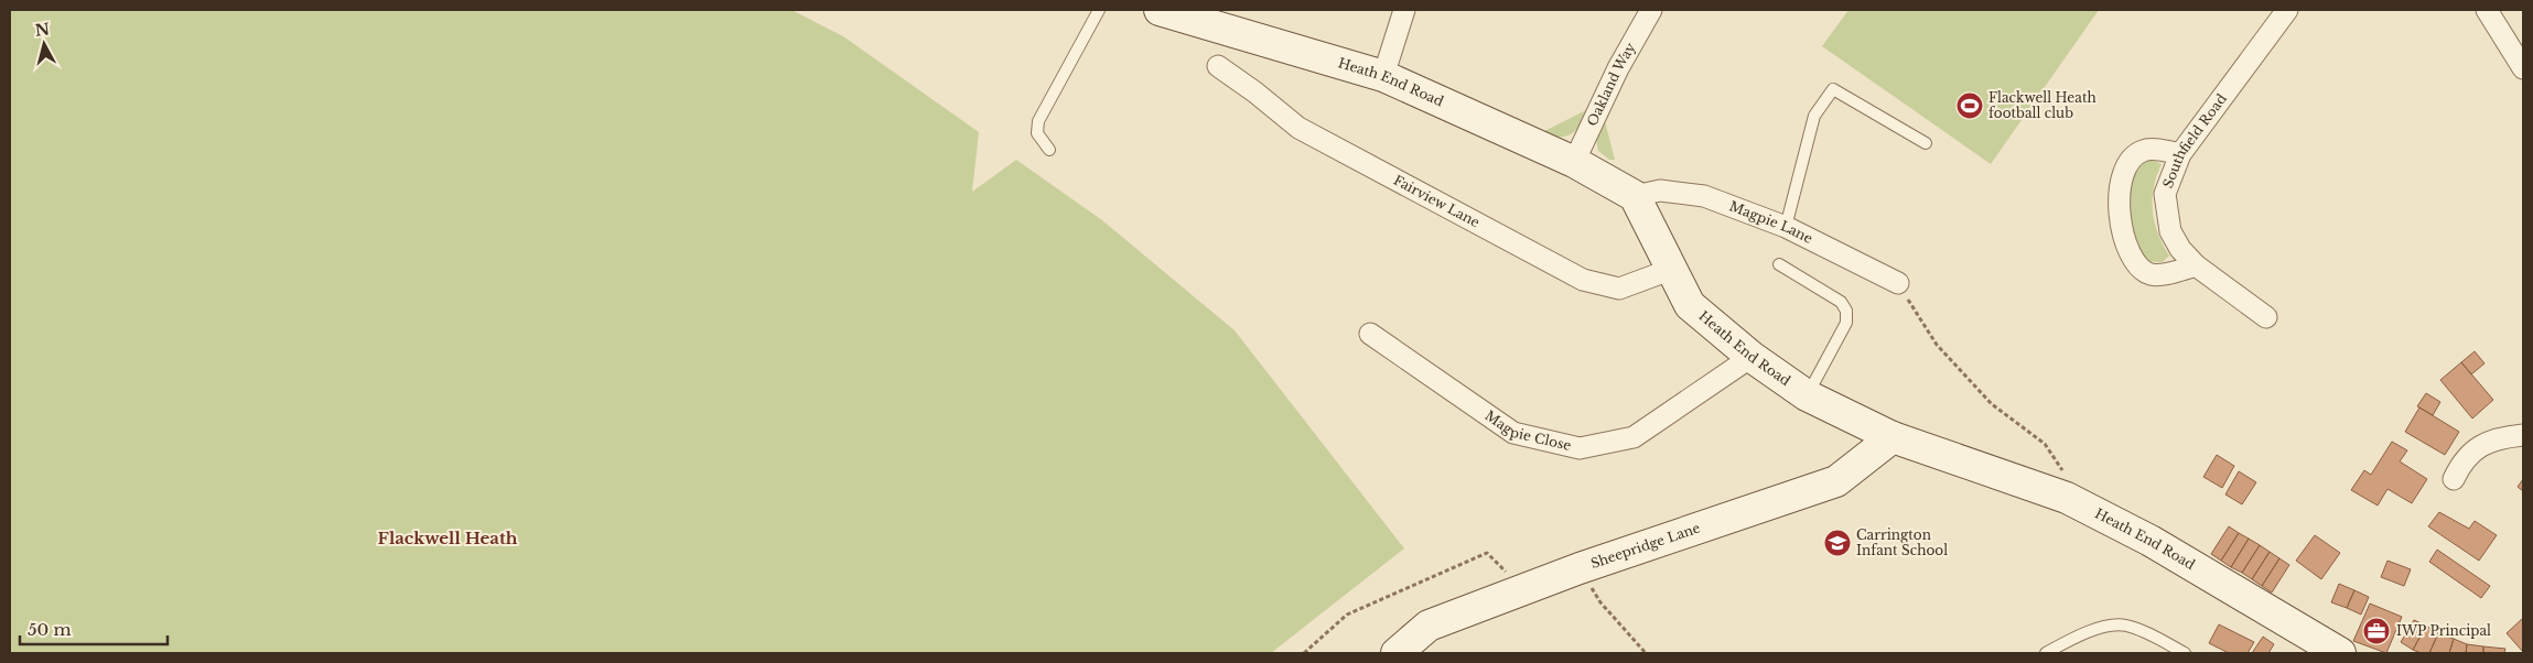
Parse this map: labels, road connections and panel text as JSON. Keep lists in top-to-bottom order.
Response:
{
  "streets": {
    "street": [
      "Heath End Road",
      "Oakland Way",
      "Southfield Road",
      "Fairview Lane",
      "Magpie Lane",
      "Magpie Close",
      "Sheepridge Lane"
    ]
  },
  "crossings": [
    ["Heath End Road", "Oakland Way"],
    ["Heath End Road", "Fairview Lane"],
    ["Heath End Road", "Magpie Lane"],
    ["Heath End Road", "Magpie Close"],
    ["Heath End Road", "Sheepridge Lane"]
  ],
  "districts": ["Flackwell Heath"],
  "places": {
    "sports": ["Flackwell Heath football club"],
    "school or university": ["Carrington Infant School"],
    "office": ["IWP Principal"]
  },
  "scale_bar": "50 m",
  "north": "top"
}
